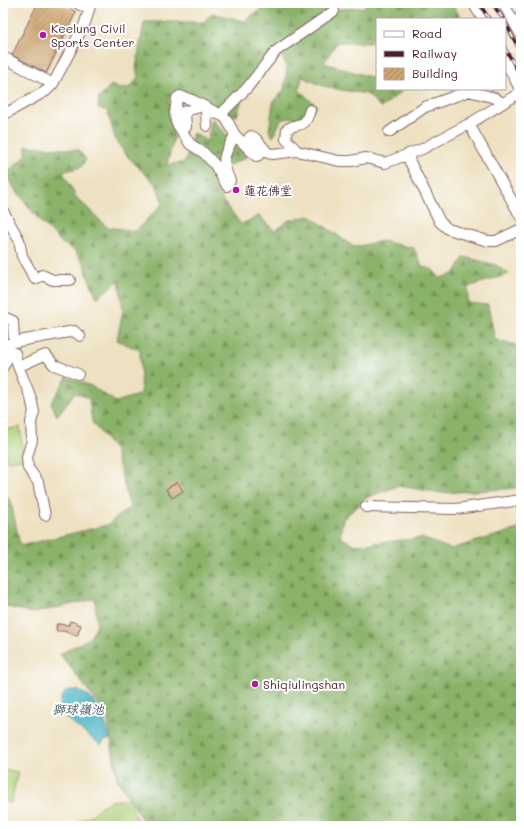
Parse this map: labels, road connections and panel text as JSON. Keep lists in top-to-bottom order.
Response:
{
  "water": ["獅球嶺池"],
  "places": ["Keelung Civil Sports Center", "蓮花佛堂", "Shiqiulingshan"],
  "legend": ["Road", "Railway", "Building"]
}
